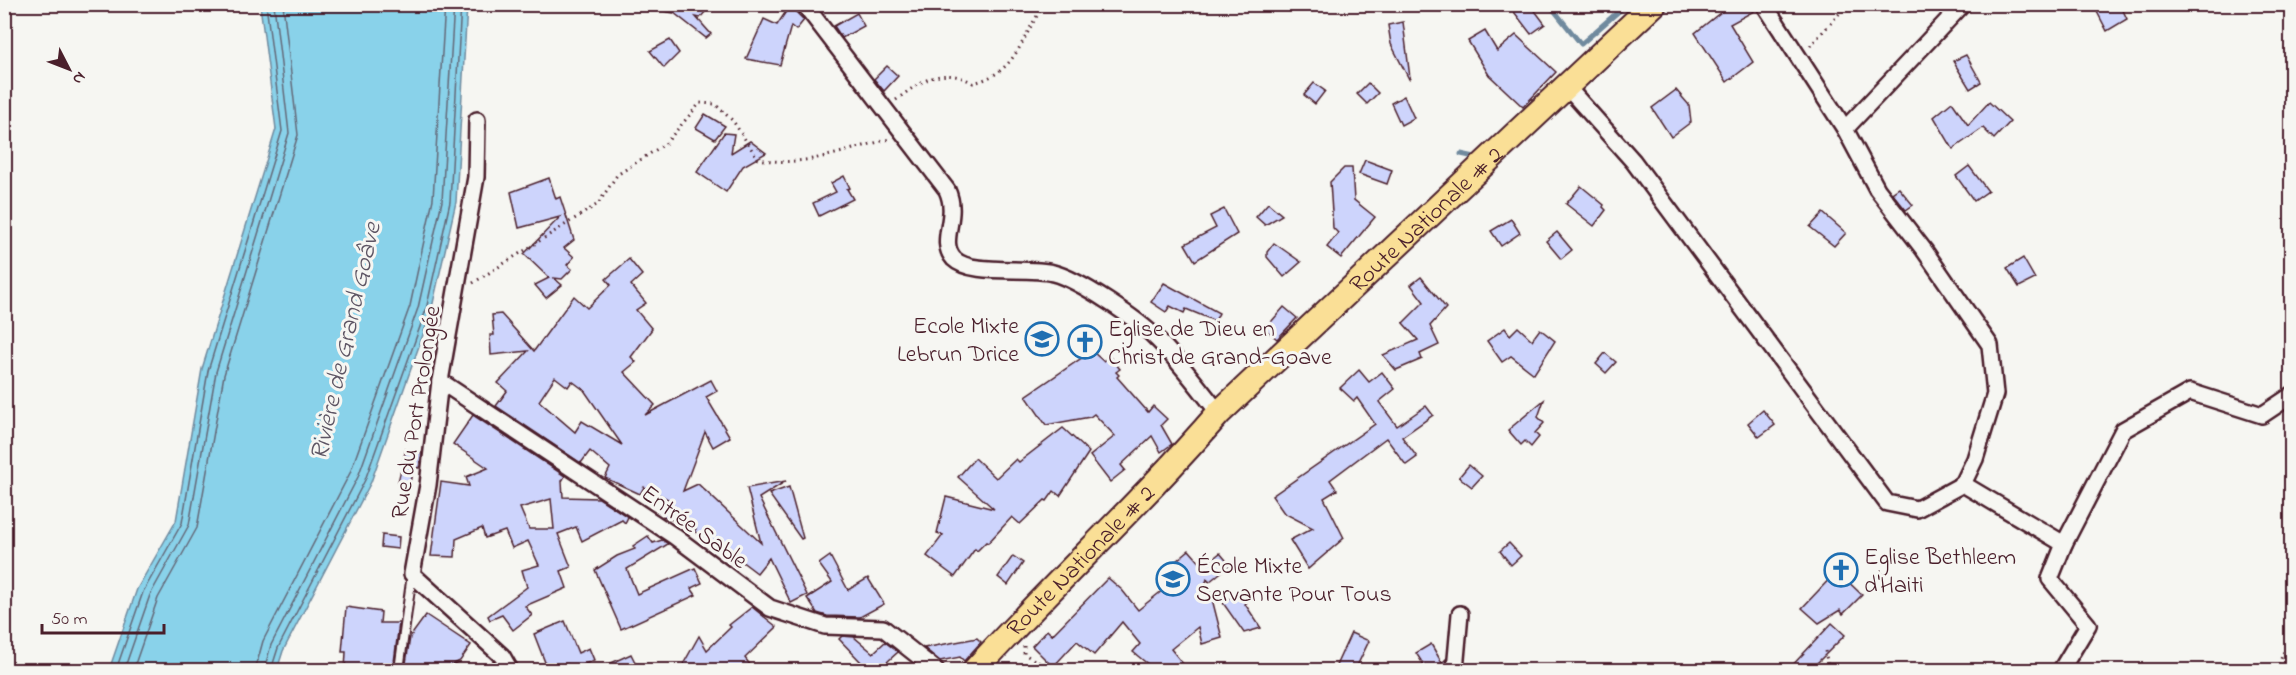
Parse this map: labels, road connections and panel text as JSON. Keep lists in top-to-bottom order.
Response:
{
  "streets": {
    "main road": ["Route Nationale # 2"],
    "street": ["Rue du Port Prolongée", "Entrée Sable"]
  },
  "crossings": [
    ["Rue du Port Prolongée", "Entrée Sable"]
  ],
  "water": ["Rivière de Grand Goâve"],
  "places": {
    "school or university": ["Ecole Mixte Lebrun Drice", "École Mixte Servante Pour Tous"],
    "church": ["Eglise de Dieu en Christ de Grand-Goave", "Eglise Bethleem d'Haiti"]
  },
  "scale_bar": "50 m",
  "north": "bottom right"
}
